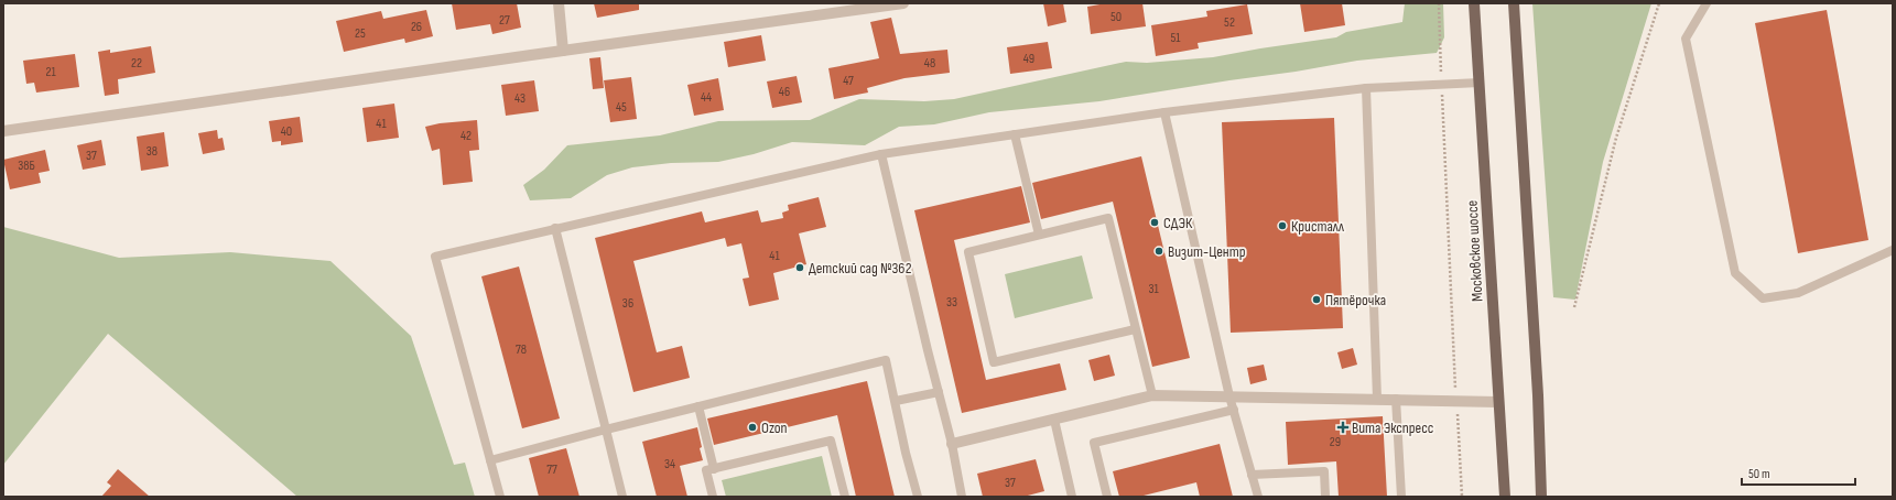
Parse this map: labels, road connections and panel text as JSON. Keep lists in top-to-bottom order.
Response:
{
  "streets": {
    "main road": ["Московское шоссе"]
  },
  "places": {
    "other": [
      "СДЭК",
      "Кристалл",
      "Визит-Центр",
      "Детский сад №362",
      "Пятёрочка",
      "Ozon"
    ],
    "health": ["Вита Экспресс"]
  },
  "house_numbers": [
    "50",
    "27",
    "52",
    "26",
    "25",
    "51",
    "49",
    "22",
    "48",
    "21",
    "47",
    "46",
    "44",
    "43",
    "45",
    "41",
    "40",
    "42",
    "38",
    "37",
    "38Б",
    "41",
    "31",
    "33",
    "36",
    "78",
    "29",
    "34",
    "77",
    "37"
  ],
  "scale_bar": "50 m"
}
